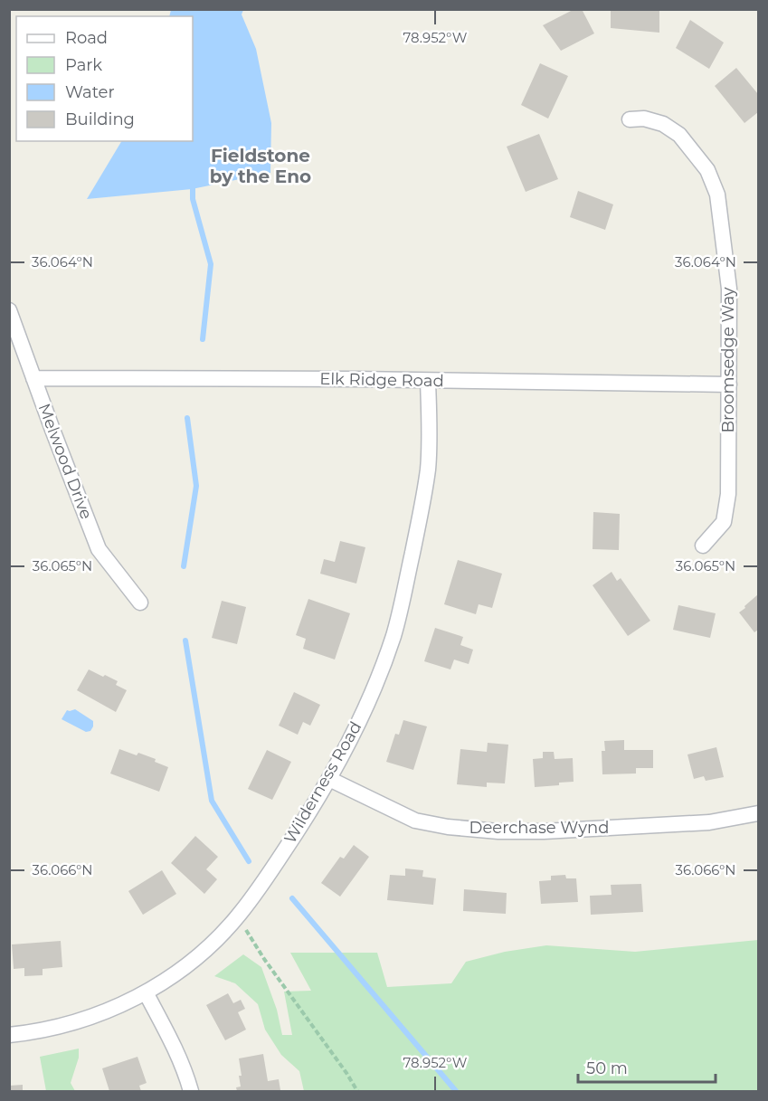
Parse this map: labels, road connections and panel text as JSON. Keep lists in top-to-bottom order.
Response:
{
  "streets": {
    "street": [
      "Broomsedge Way",
      "Elk Ridge Road",
      "Melwood Drive",
      "Wilderness Road",
      "Deerchase Wynd"
    ]
  },
  "crossings": [
    ["Broomsedge Way", "Elk Ridge Road"],
    ["Elk Ridge Road", "Melwood Drive"],
    ["Elk Ridge Road", "Wilderness Road"],
    ["Wilderness Road", "Deerchase Wynd"]
  ],
  "districts": ["Fieldstone by the Eno"],
  "legend": [
    "Road",
    "Park",
    "Water",
    "Building"
  ],
  "scale_bar": "50 m",
  "coordinates": [
    "78.952°W",
    "36.064°N",
    "36.065°N",
    "36.066°N"
  ]
}
